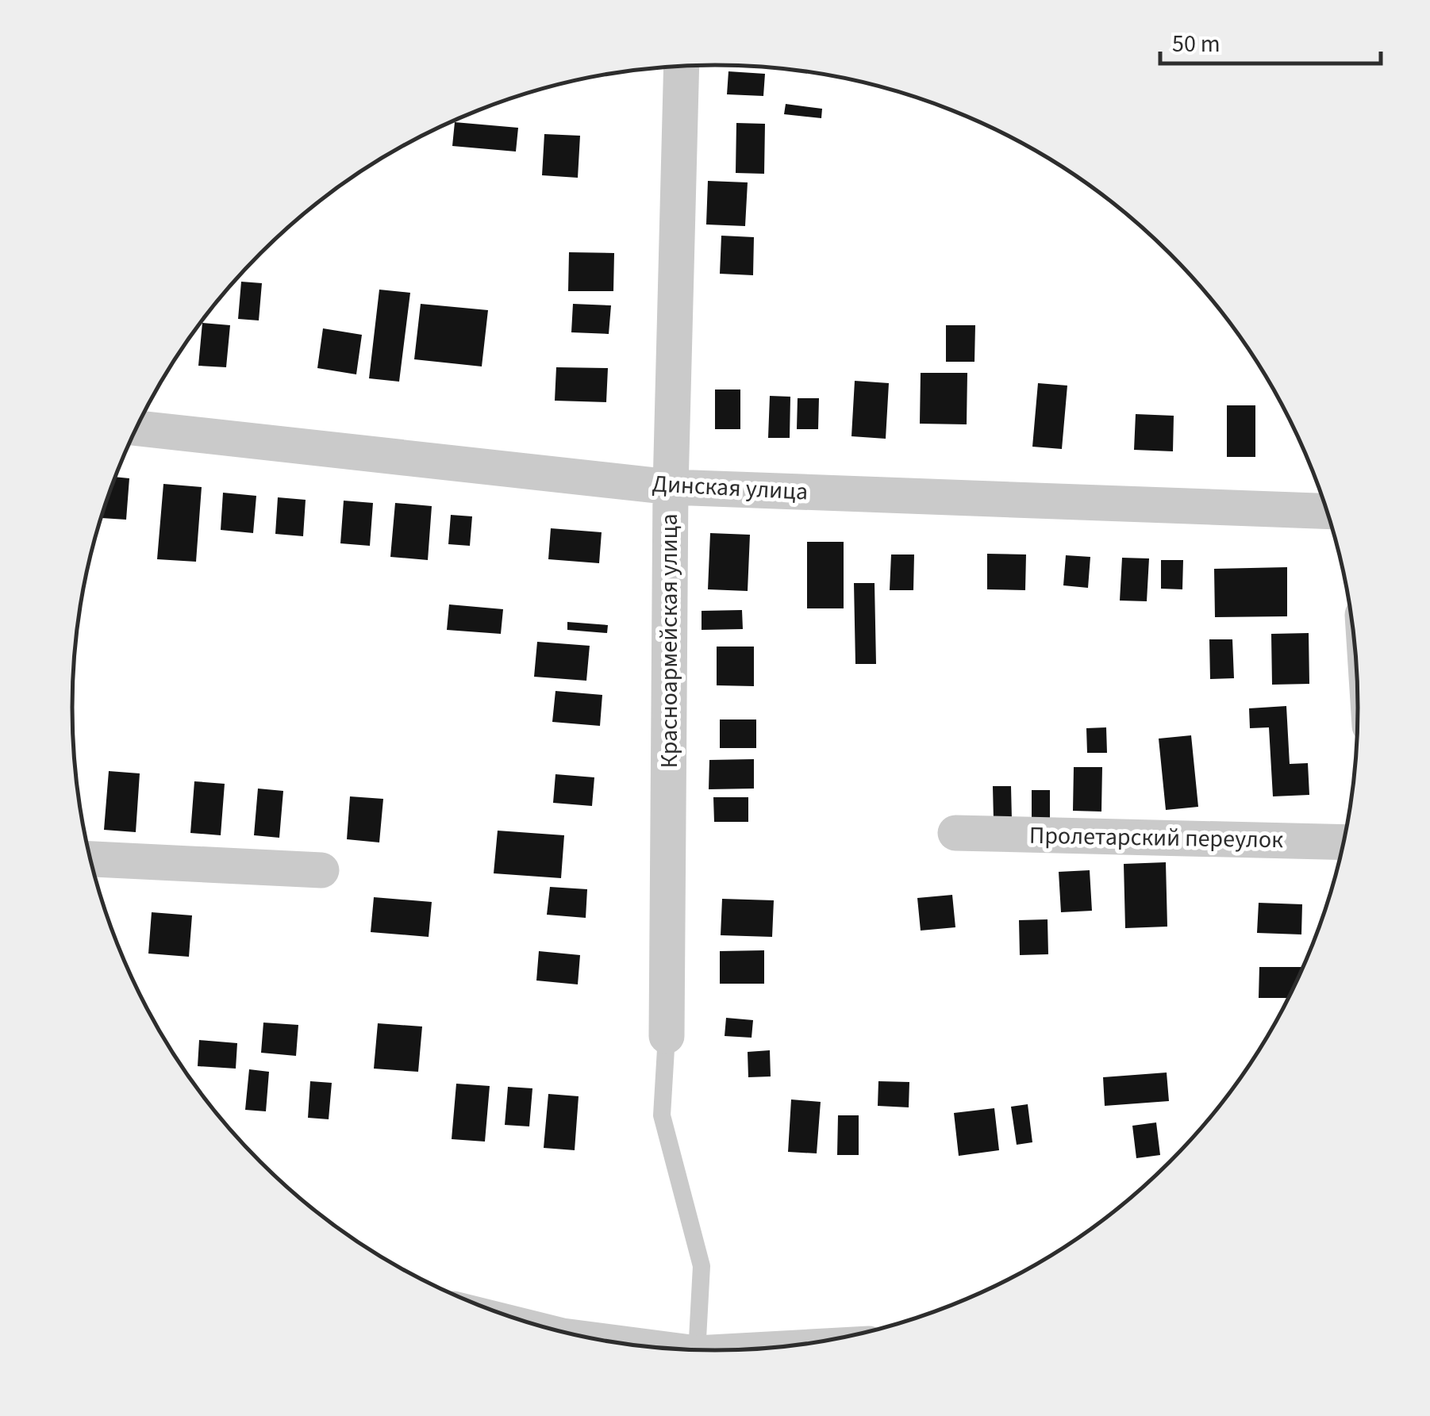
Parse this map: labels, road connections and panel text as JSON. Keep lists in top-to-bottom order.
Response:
{
  "streets": {
    "street": ["Динская улица", "Красноармейская улица", "Пролетарский переулок"]
  },
  "crossings": [
    ["Динская улица", "Красноармейская улица"]
  ],
  "scale_bar": "50 m"
}
